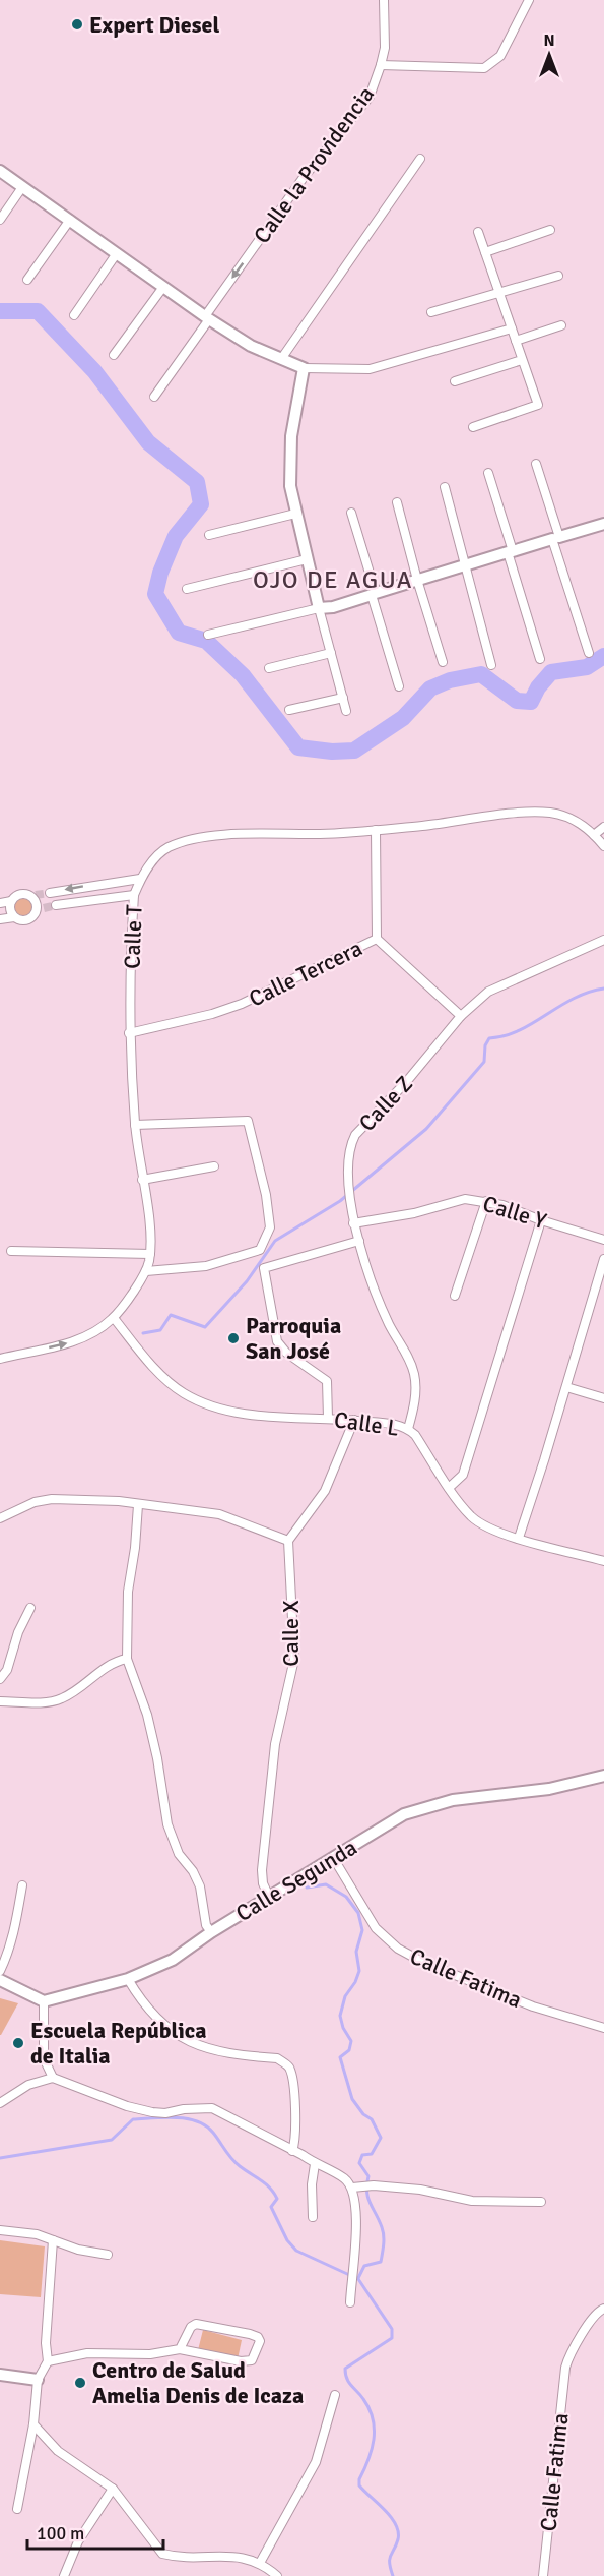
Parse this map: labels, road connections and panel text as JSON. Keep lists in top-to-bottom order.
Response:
{
  "streets": {
    "street": [
      "Calle la Providencia",
      "Calle T",
      "Calle Tercera",
      "Calle Z",
      "Calle Y",
      "Calle L",
      "Calle X",
      "Calle Segunda",
      "Calle Fatima"
    ]
  },
  "crossings": [
    ["Calle T", "Calle Tercera"],
    ["Calle T", "Calle L"],
    ["Calle Z", "Calle Y"],
    ["Calle Z", "Calle L"],
    ["Calle X", "Calle Segunda"],
    ["Calle Segunda", "Calle Fatima"]
  ],
  "one_way": ["Calle la Providencia"],
  "districts": ["OJO DE AGUA"],
  "places": [
    "Expert Diesel",
    "Parroquia San José",
    "Escuela República de Italia",
    "Centro de Salud Amelia Denis de Icaza"
  ],
  "scale_bar": "100 m",
  "north": "top"
}
